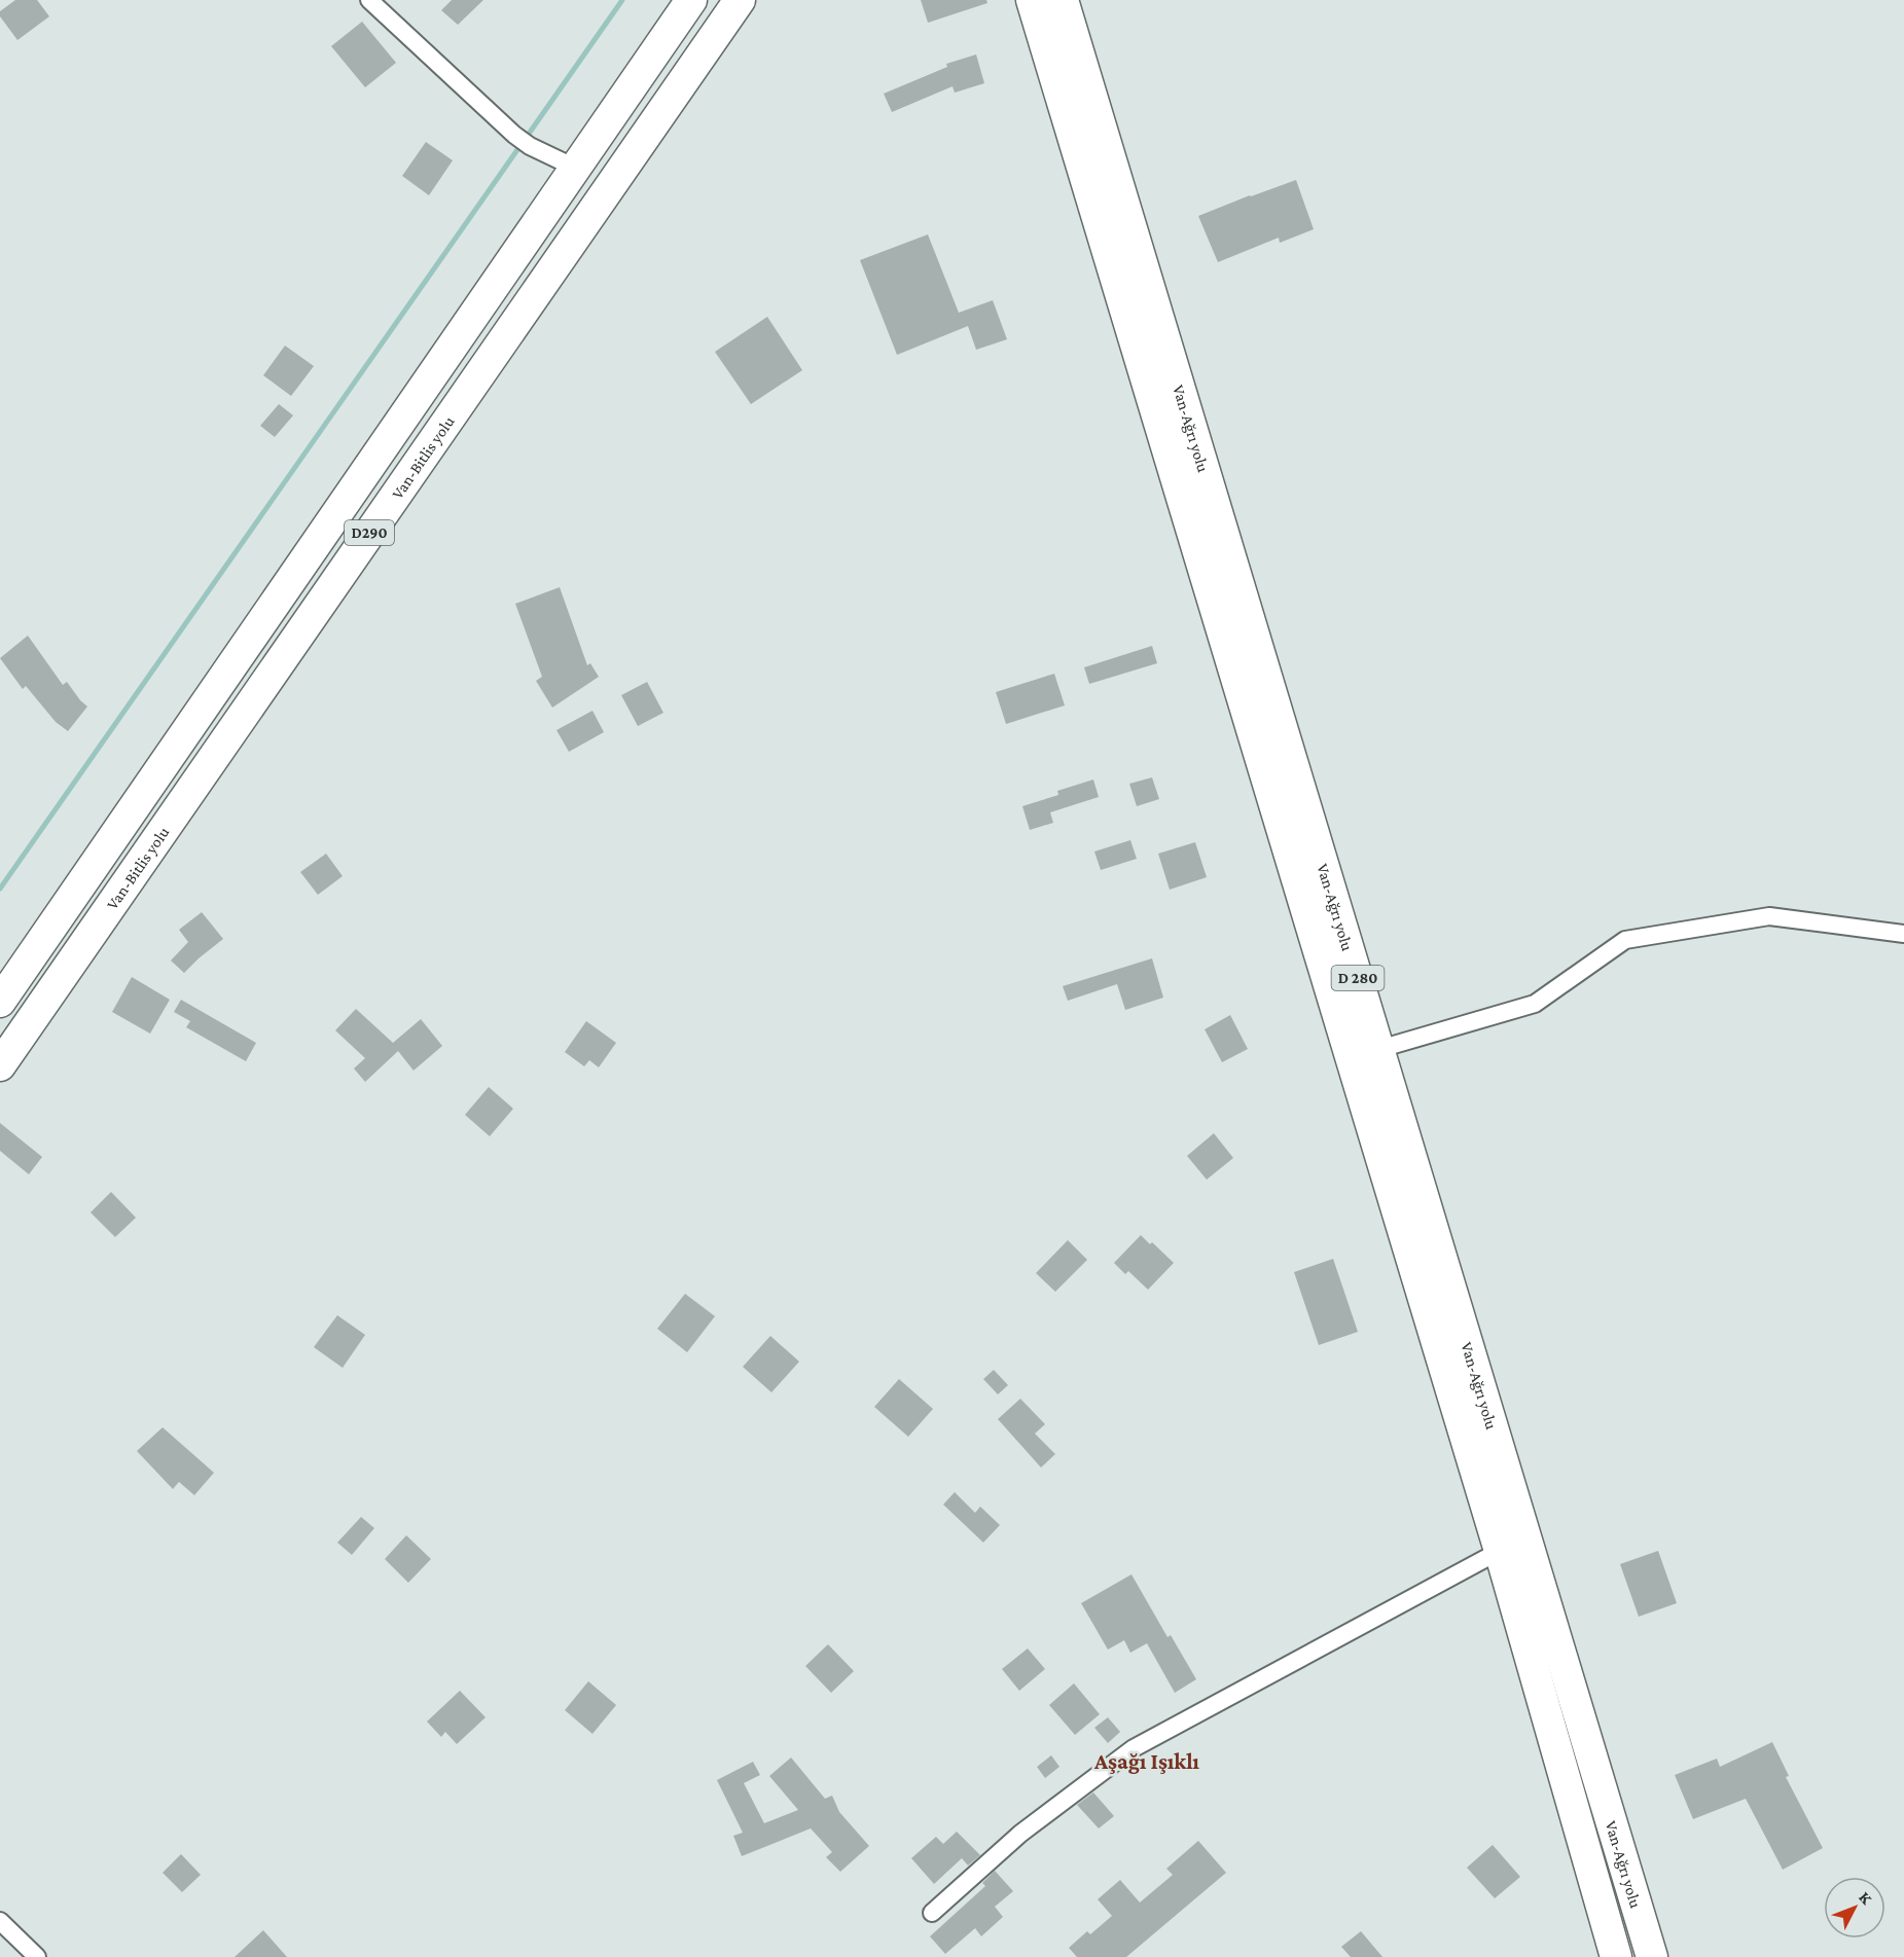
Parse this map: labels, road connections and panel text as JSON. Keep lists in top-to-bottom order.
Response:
{
  "streets": {
    "highway": [
      "Van-Ağrı yolu",
      "Van-Bitlis yolu",
      "D290",
      "D 280"
    ]
  },
  "districts": ["Aşağı Işıklı"],
  "north": "top right"
}
